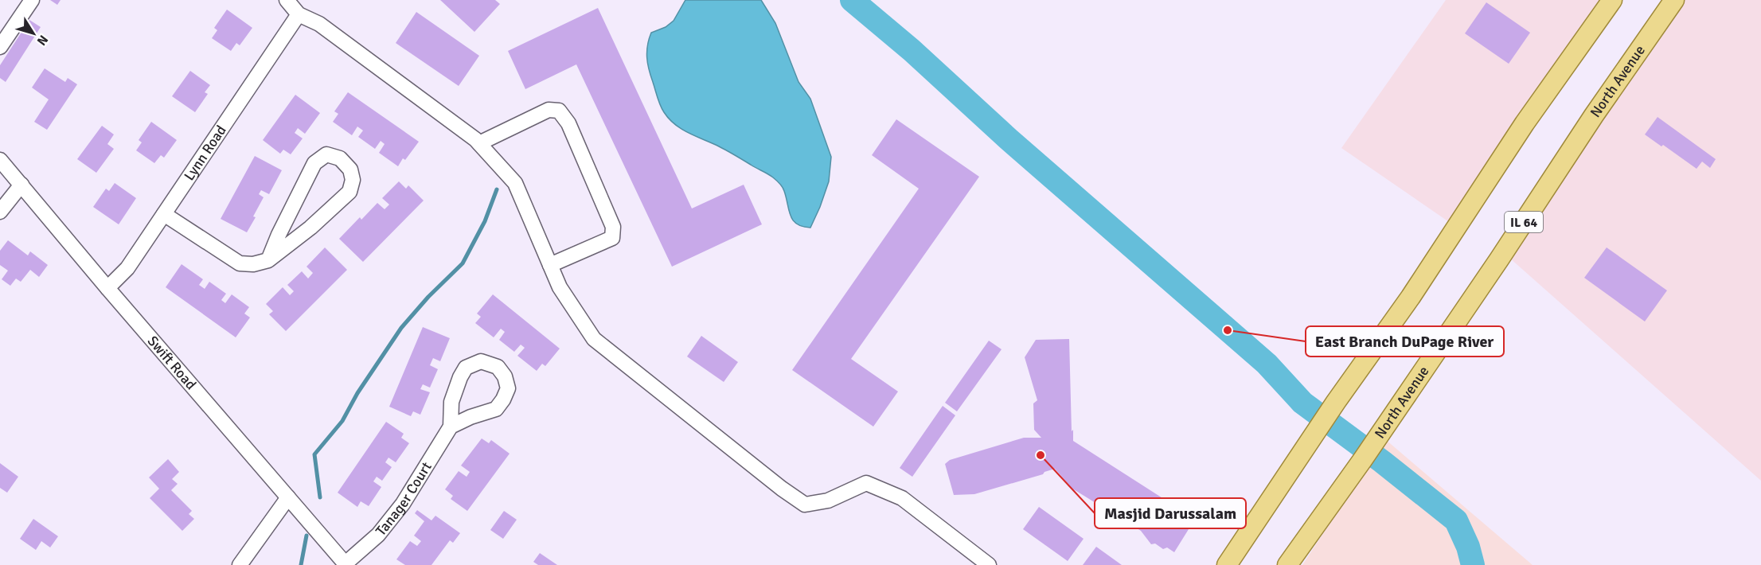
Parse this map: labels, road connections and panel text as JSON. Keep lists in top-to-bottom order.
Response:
{
  "streets": {
    "main road": ["North Avenue", "IL 64"],
    "street": ["Lynn Road", "Swift Road", "Tanager Court"]
  },
  "crossings": [
    ["Lynn Road", "Swift Road"],
    ["Swift Road", "Tanager Court"]
  ],
  "places": ["East Branch DuPage River", "Masjid Darussalam"],
  "north": "bottom right"
}
